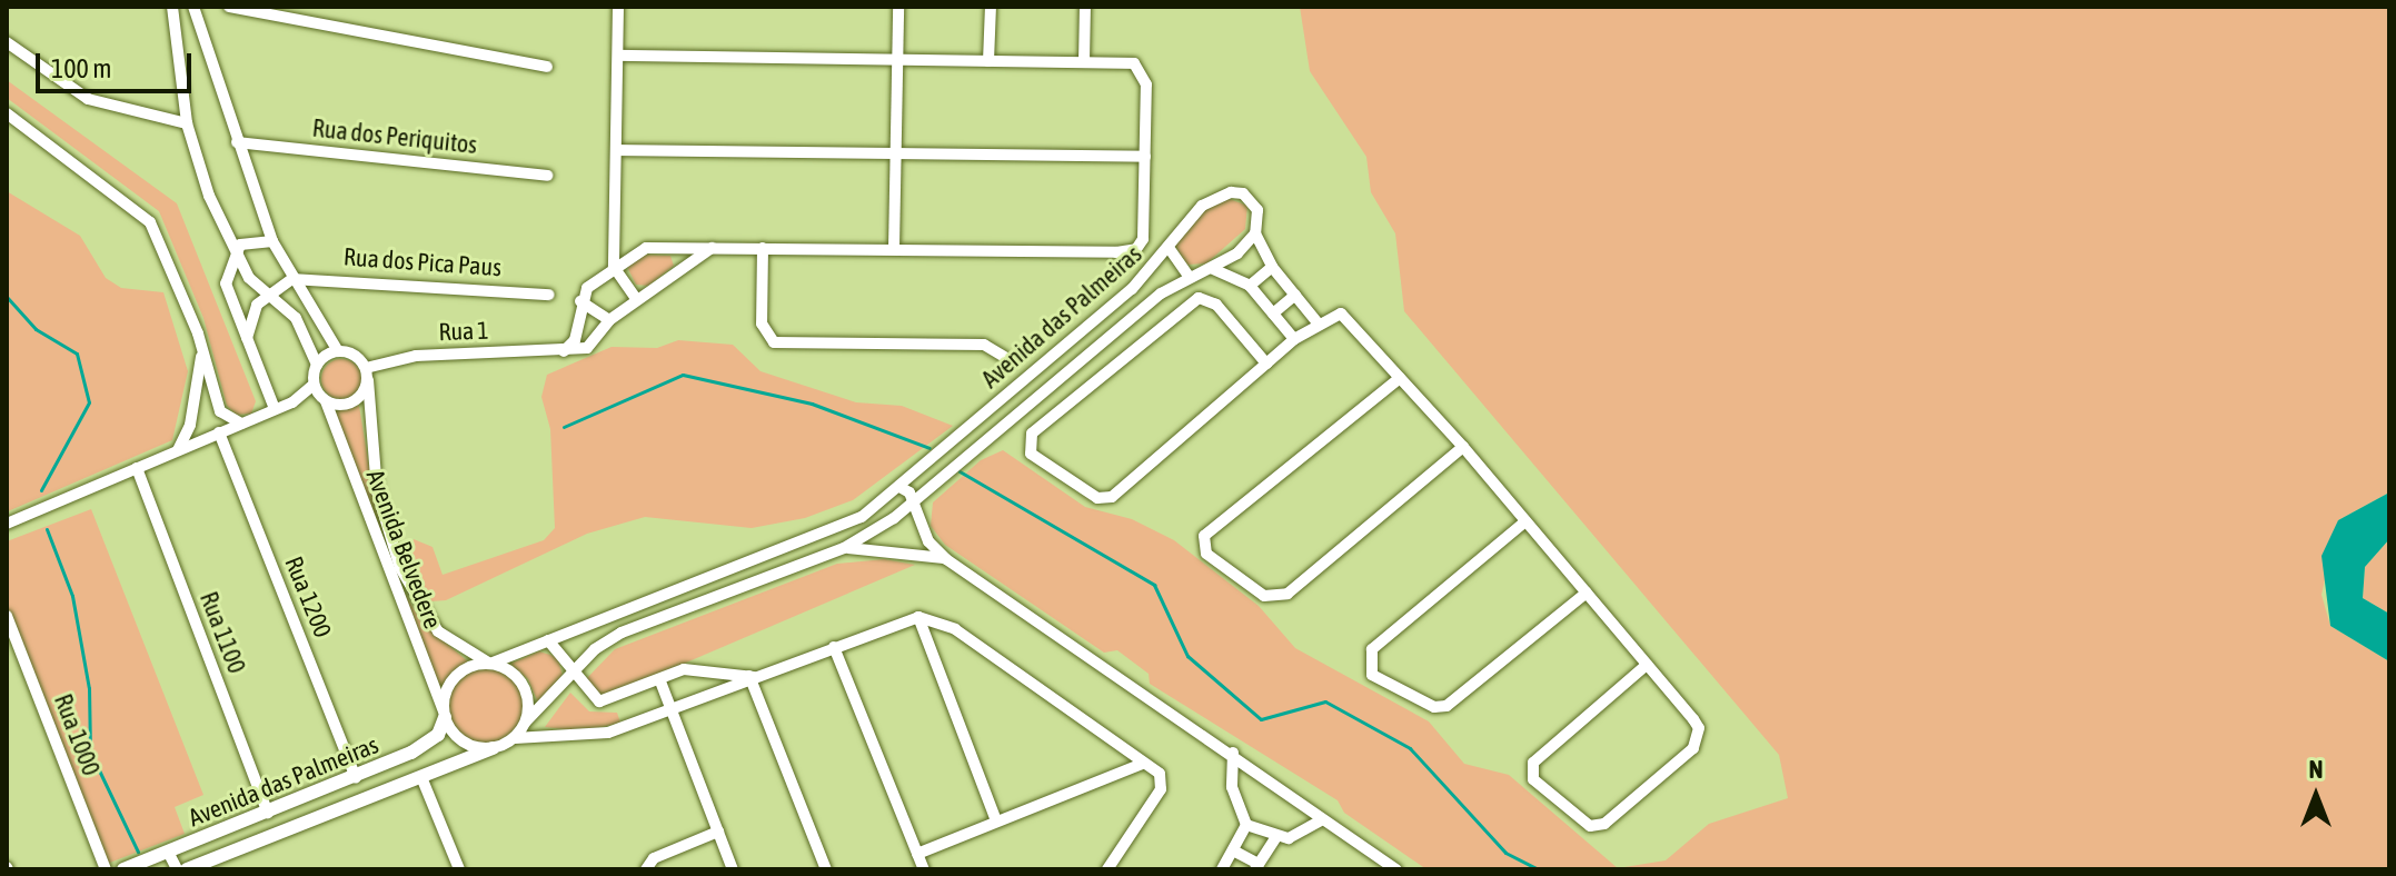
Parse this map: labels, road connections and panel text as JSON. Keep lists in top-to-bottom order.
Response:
{
  "streets": {
    "street": [
      "Rua dos Periquitos",
      "Rua dos Pica Paus",
      "Avenida das Palmeiras",
      "Rua 1",
      "Avenida Belvedere",
      "Rua 1200",
      "Rua 1100",
      "Rua 1000"
    ]
  },
  "crossings": [
    ["Avenida das Palmeiras", "Avenida Belvedere"],
    ["Avenida das Palmeiras", "Rua 1200"],
    ["Avenida das Palmeiras", "Rua 1100"],
    ["Rua 1", "Avenida Belvedere"]
  ],
  "scale_bar": "100 m",
  "north": "top"
}
